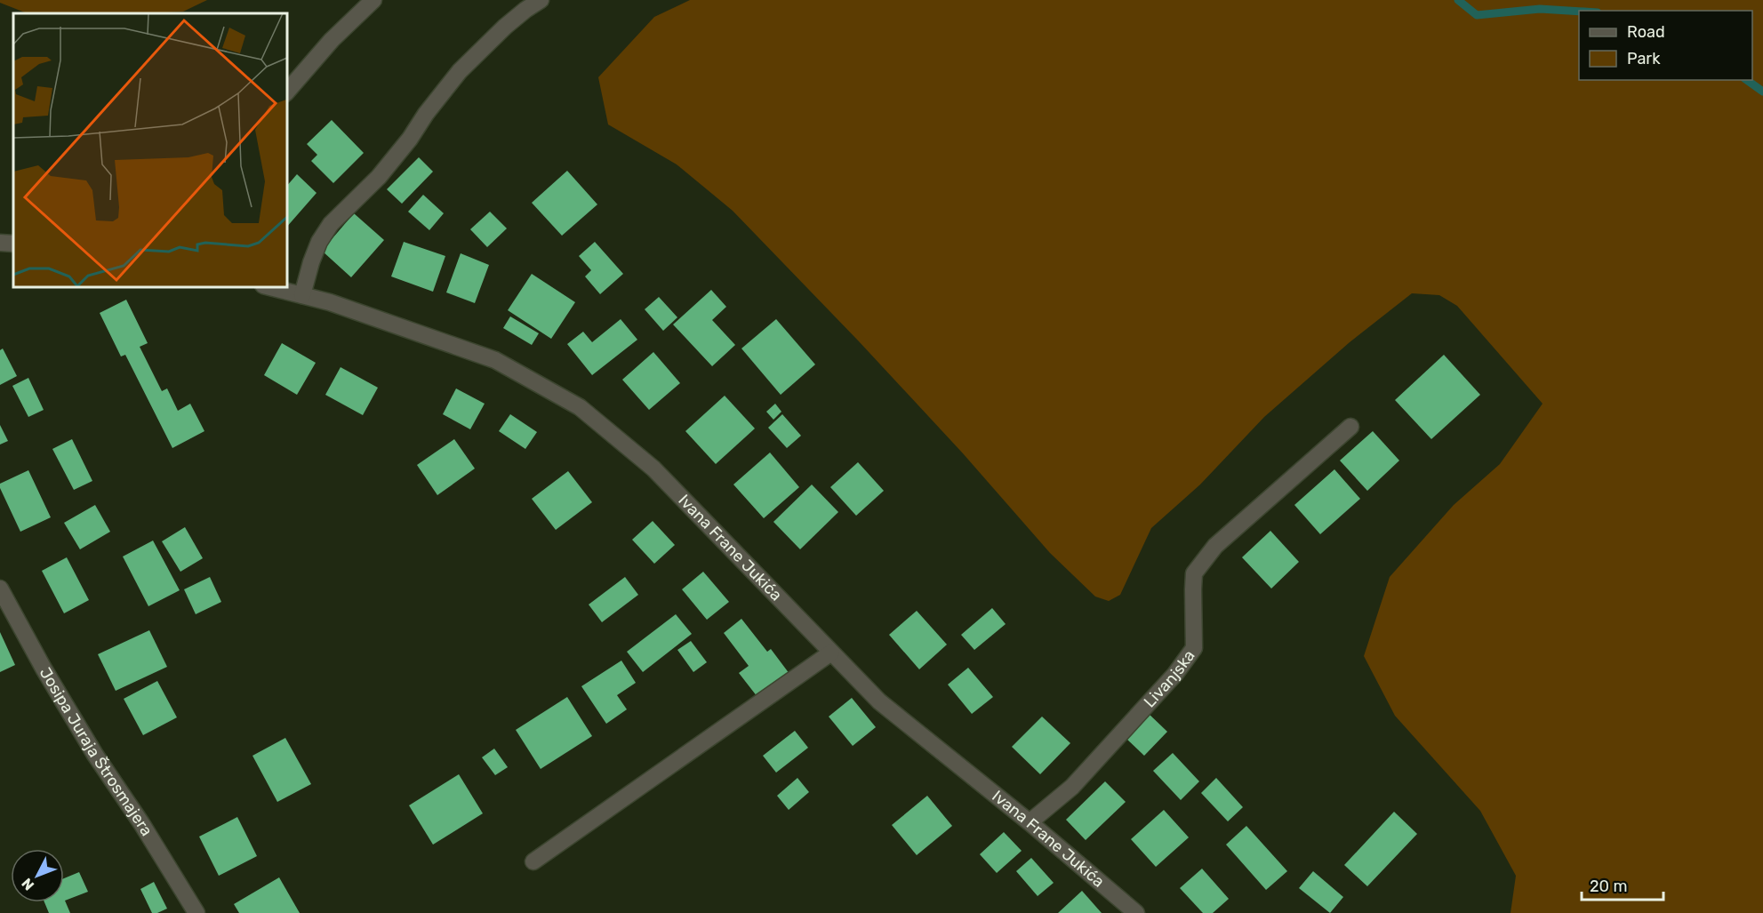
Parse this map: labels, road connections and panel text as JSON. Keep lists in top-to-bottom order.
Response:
{
  "streets": {
    "street": ["Ivana Frane Jukića", "Livanjska", "Josipa Juraja Štrosmajera"]
  },
  "crossings": [
    ["Ivana Frane Jukića", "Livanjska"]
  ],
  "legend": ["Road", "Park"],
  "scale_bar": "20 m",
  "north": "bottom left"
}
